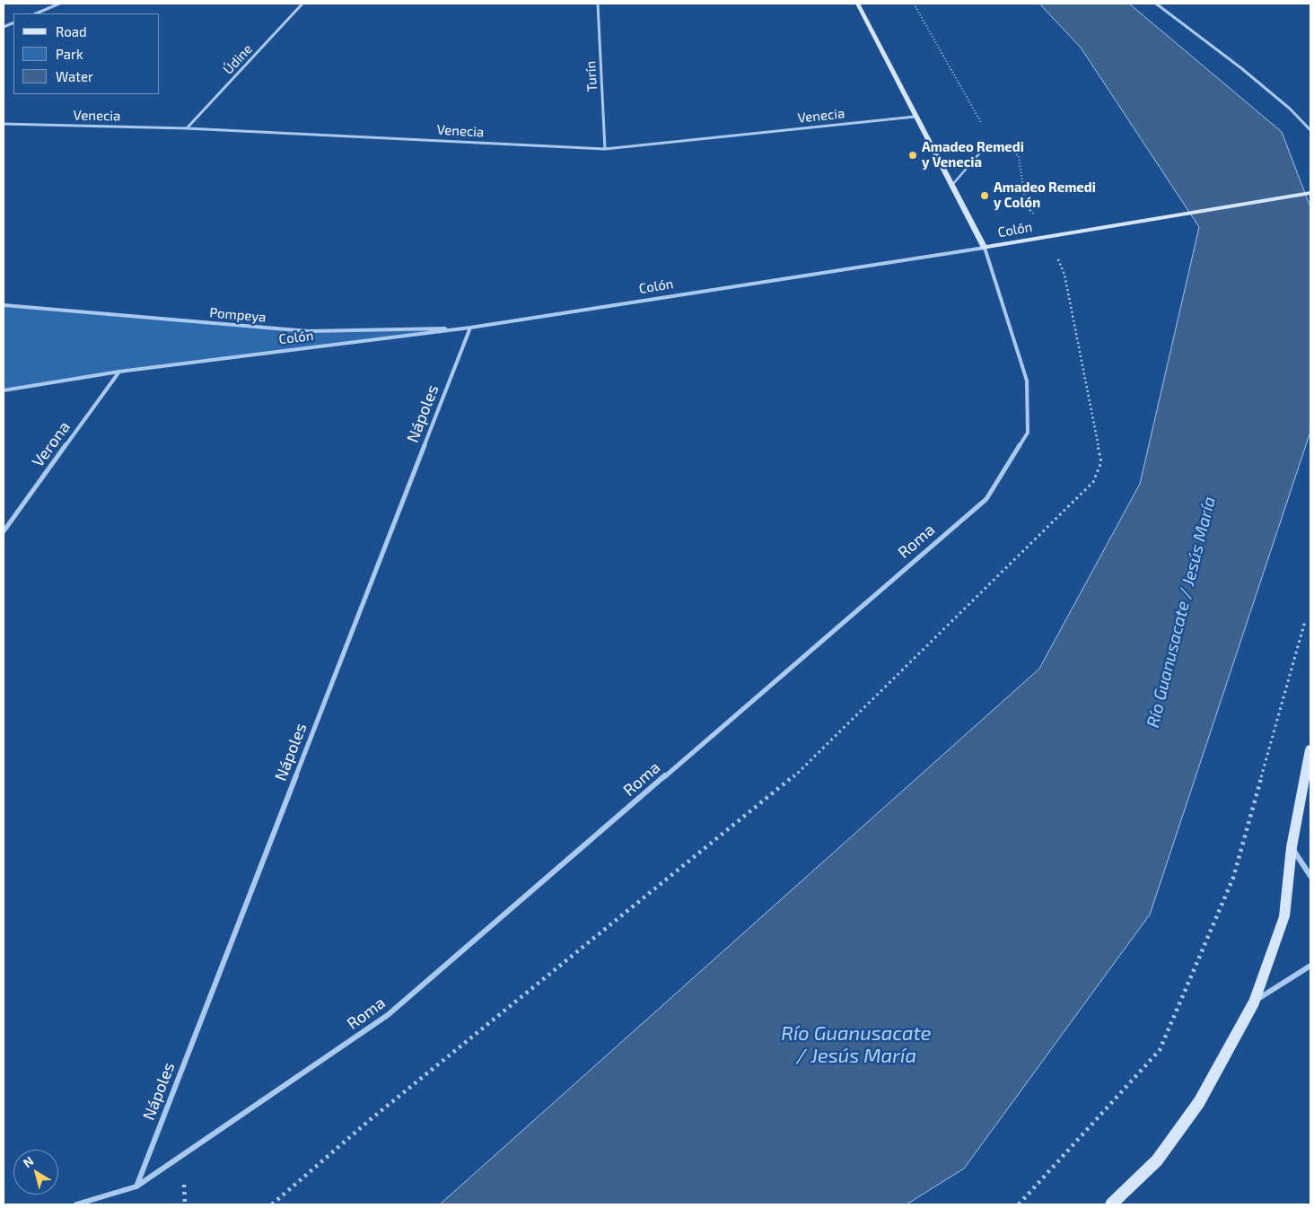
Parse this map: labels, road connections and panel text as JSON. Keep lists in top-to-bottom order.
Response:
{
  "streets": {
    "street": [
      "Údine",
      "Turín",
      "Venecia",
      "Colón",
      "Pompeya",
      "Nápoles",
      "Verona",
      "Roma"
    ]
  },
  "crossings": [
    ["Údine", "Venecia"],
    ["Turín", "Venecia"],
    ["Colón", "Pompeya"],
    ["Colón", "Nápoles"],
    ["Colón", "Verona"],
    ["Colón", "Roma"],
    ["Pompeya", "Nápoles"],
    ["Nápoles", "Roma"]
  ],
  "water": ["Río Guanusacate / Jesús María"],
  "places": ["Amadeo Remedi y Venecia", "Amadeo Remedi y Colón"],
  "legend": ["Road", "Park", "Water"],
  "north": "top left"
}
